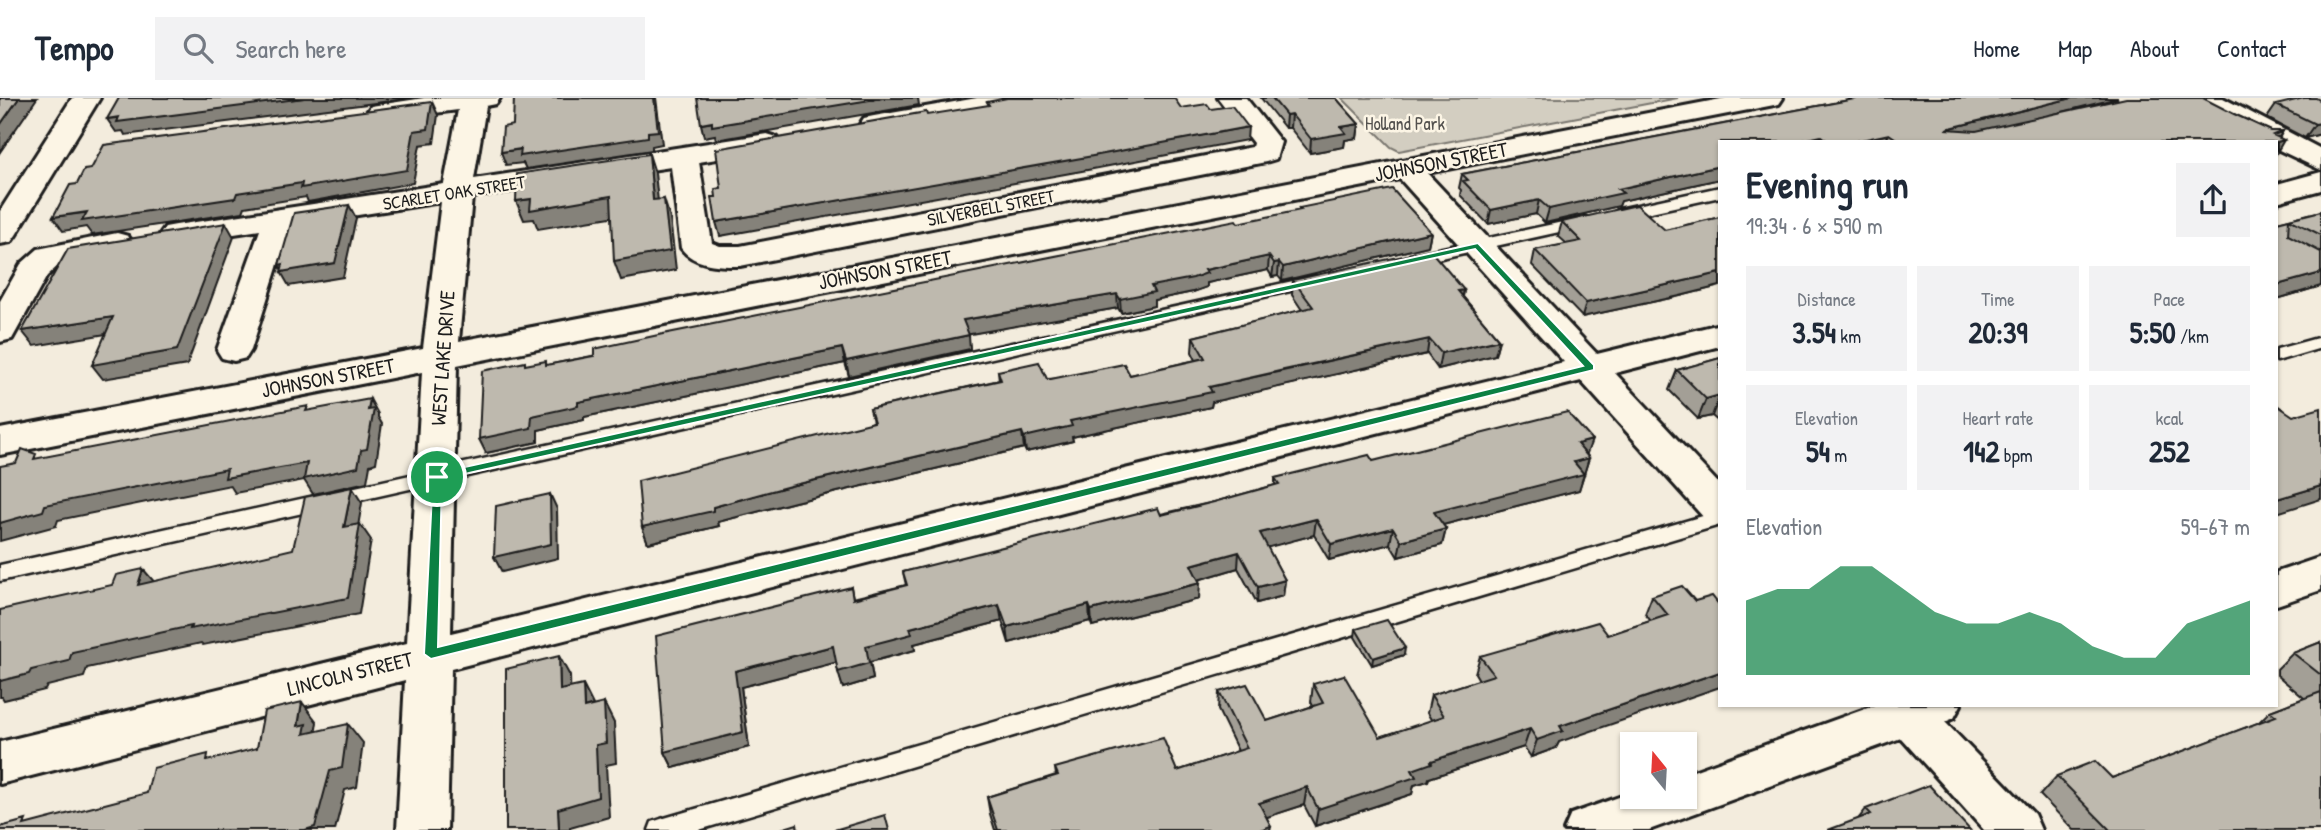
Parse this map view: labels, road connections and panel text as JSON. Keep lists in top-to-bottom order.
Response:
{
  "streets": {
    "street": [
      "JOHNSON STREET",
      "SCARLET OAK STREET",
      "SILVERBELL STREET",
      "WEST LAKE DRIVE",
      "LINCOLN STREET"
    ]
  },
  "crossings": [
    ["JOHNSON STREET", "WEST LAKE DRIVE"],
    ["SCARLET OAK STREET", "SILVERBELL STREET"],
    ["SCARLET OAK STREET", "WEST LAKE DRIVE"],
    ["WEST LAKE DRIVE", "LINCOLN STREET"]
  ],
  "parks": ["Holland Park"],
  "north": "top",
  "page": {
    "header": "Tempo",
    "search": "Search here",
    "nav": [
      "Home",
      "Map",
      "About",
      "Contact"
    ],
    "heading": ["Evening run", "19:34 · 6 × 590 m"],
    "stats": [
      ["Distance", "3.54 km"],
      ["Time", "20:39"],
      ["Pace", "5:50 /km"],
      ["Elevation", "54 m"],
      ["Heart rate", "142 bpm"],
      ["kcal", "252"]
    ],
    "chart": ["Elevation", "59–67 m"]
  }
}
